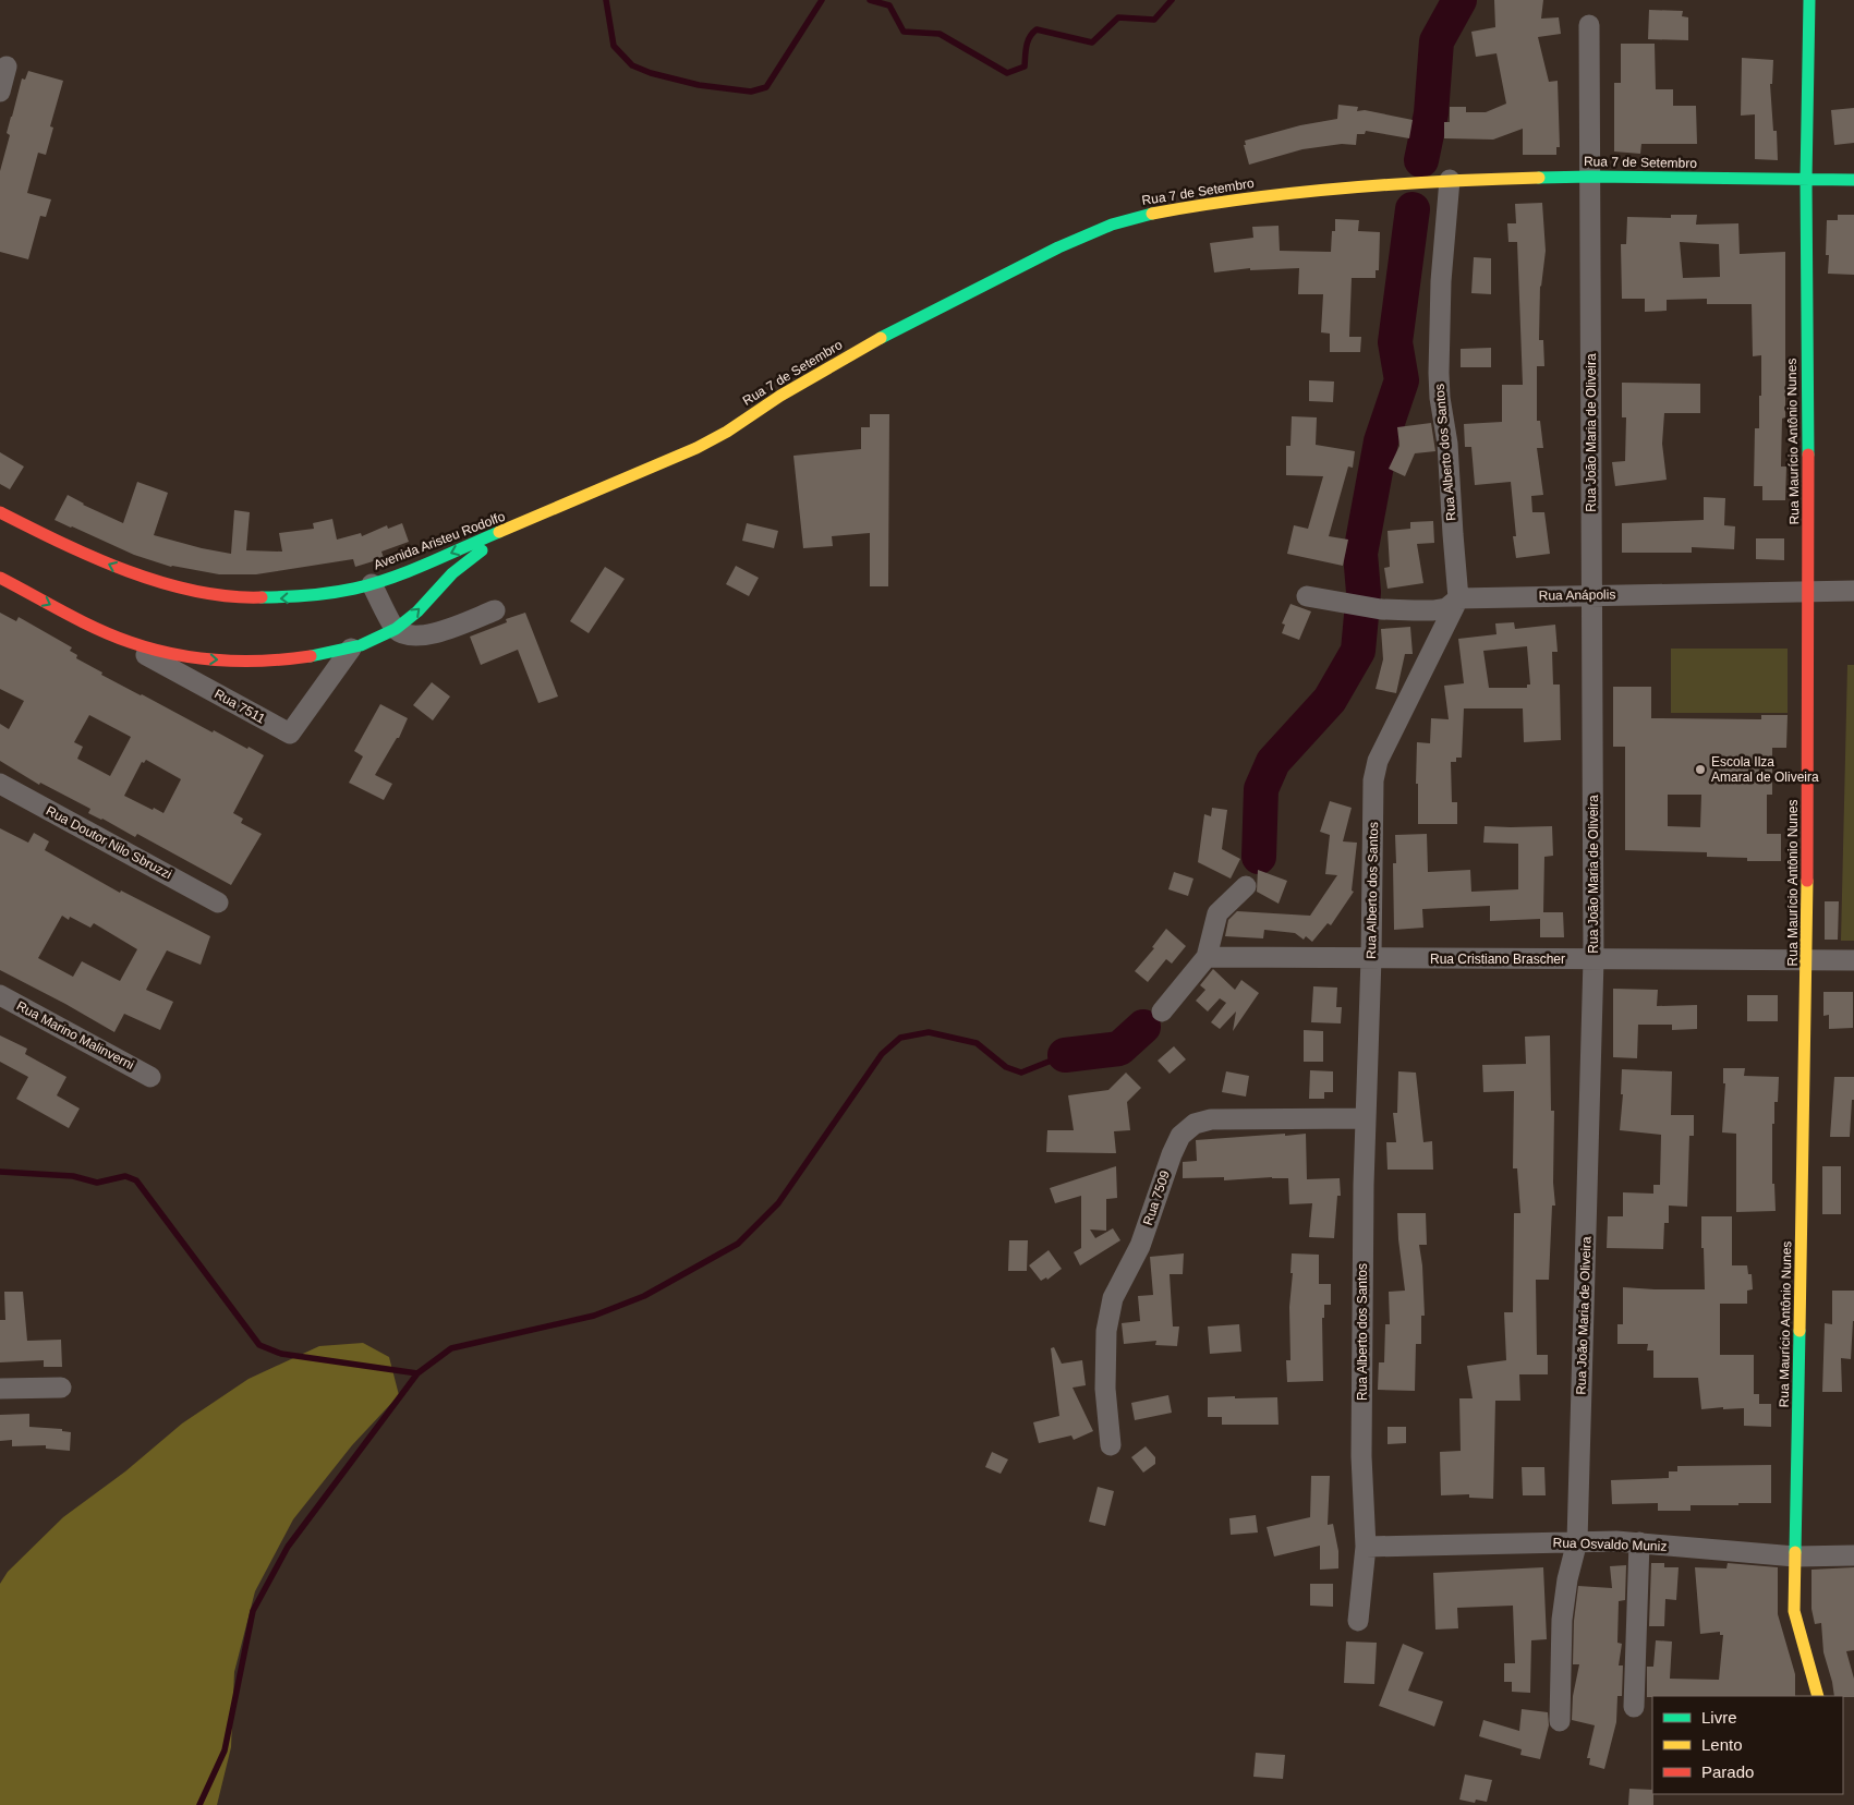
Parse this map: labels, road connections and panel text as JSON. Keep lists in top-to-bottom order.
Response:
{
  "streets": {
    "street": [
      "Rua 7 de Setembro",
      "Rua João Maria de Oliveira",
      "Rua Maurício Antônio Nunes",
      "Rua Alberto dos Santos",
      "Avenida Aristeu Rodolfo",
      "Rua Anápolis",
      "Rua 7511",
      "Rua Doutor Nilo Sbruzzi",
      "Rua Cristiano Brascher",
      "Rua Marino Malinverni",
      "Rua 7509",
      "Rua Osvaldo Muniz"
    ]
  },
  "crossings": [
    ["Rua 7 de Setembro", "Rua João Maria de Oliveira"],
    ["Rua 7 de Setembro", "Rua Maurício Antônio Nunes"],
    ["Rua 7 de Setembro", "Rua Alberto dos Santos"],
    ["Rua 7 de Setembro", "Avenida Aristeu Rodolfo"],
    ["Rua João Maria de Oliveira", "Rua Anápolis"],
    ["Rua João Maria de Oliveira", "Rua Cristiano Brascher"],
    ["Rua João Maria de Oliveira", "Rua Osvaldo Muniz"],
    ["Rua Maurício Antônio Nunes", "Rua Anápolis"],
    ["Rua Maurício Antônio Nunes", "Rua Cristiano Brascher"],
    ["Rua Maurício Antônio Nunes", "Rua Osvaldo Muniz"],
    ["Rua Alberto dos Santos", "Rua Anápolis"],
    ["Rua Alberto dos Santos", "Rua Cristiano Brascher"],
    ["Rua Alberto dos Santos", "Rua 7509"],
    ["Rua Alberto dos Santos", "Rua Osvaldo Muniz"],
    ["Avenida Aristeu Rodolfo", "Rua 7511"]
  ],
  "places": ["Escola Ilza Amaral de Oliveira"],
  "legend": ["Livre", "Lento", "Parado"]
}
